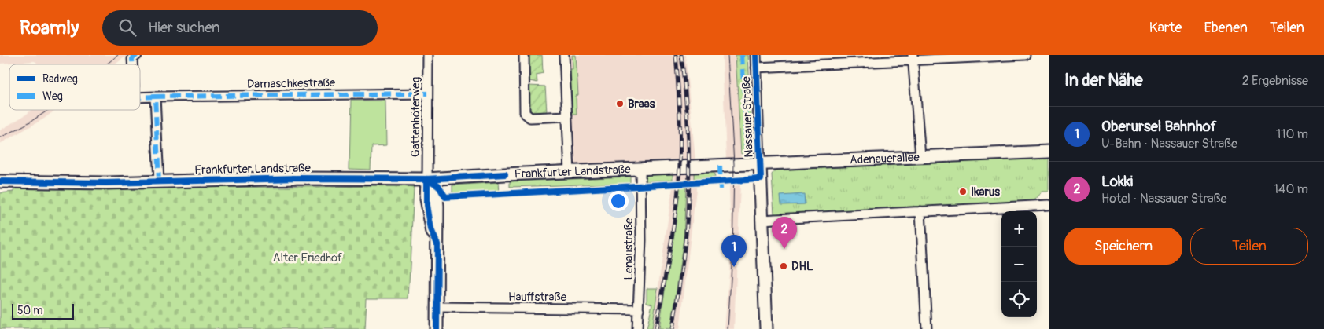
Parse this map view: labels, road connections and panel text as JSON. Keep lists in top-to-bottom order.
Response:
{
  "streets": {
    "main road": ["Nassauer Straße", "Adenauerallee", "Frankfurter Landstraße"],
    "street": [
      "Damaschkestraße",
      "Gattenhöferweg",
      "Lenaustraße",
      "Hauffstraße"
    ]
  },
  "crossings": [
    ["Damaschkestraße", "Gattenhöferweg"],
    ["Gattenhöferweg", "Frankfurter Landstraße"],
    ["Nassauer Straße", "Adenauerallee"],
    ["Adenauerallee", "Frankfurter Landstraße"],
    ["Frankfurter Landstraße", "Lenaustraße"],
    ["Lenaustraße", "Hauffstraße"]
  ],
  "parks": ["Alter Friedhof"],
  "places": ["Braas", "Ikarus", "DHL"],
  "legend": ["Radweg", "Weg"],
  "scale_bar": "50 m",
  "page": {
    "header": "Roamly",
    "search": "Hier suchen",
    "nav": ["Karte", "Ebenen", "Teilen"],
    "heading": ["In der Nähe", "2 Ergebnisse"],
    "list": [
      {
        "mark": "1",
        "name": "Oberursel Bahnhof",
        "note": "U-Bahn · Nassauer Straße",
        "value": "110 m"
      },
      {
        "mark": "2",
        "name": "Lokki",
        "note": "Hotel · Nassauer Straße",
        "value": "140 m"
      }
    ],
    "map_buttons": ["+", "−"],
    "buttons": ["Speichern", "Teilen"],
    "pins": ["2", "1"],
    "scale": "50 m"
  }
}
